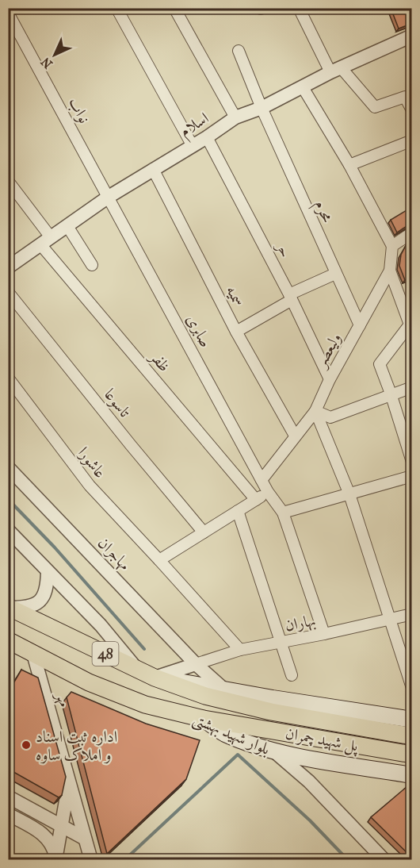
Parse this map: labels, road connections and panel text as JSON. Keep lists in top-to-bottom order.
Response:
{
  "streets": {
    "main road": ["48", "بلوار شهید بهشتی", "پل شهید چمران"],
    "street": [
      "نواب",
      "اسلام",
      "محرم",
      "حر",
      "سمیه",
      "صابری",
      "ولیعصر",
      "ظفر",
      "تاسوعا",
      "عاشورا",
      "مهاجران",
      "بهاران",
      "مهر"
    ]
  },
  "crossings": [
    ["نواب", "اسلام"],
    ["نواب", "صابری"],
    ["اسلام", "محرم"],
    ["اسلام", "حر"],
    ["اسلام", "سمیه"],
    ["اسلام", "صابری"],
    ["اسلام", "ظفر"],
    ["محرم", "ولیعصر"],
    ["حر", "ولیعصر"],
    ["سمیه", "ولیعصر"],
    ["صابری", "ولیعصر"],
    ["صابری", "بهاران"],
    ["عاشورا", "بهاران"],
    ["مهاجران", "بهاران"],
    ["مهاجران", "بلوار شهید بهشتی"],
    ["مهر", "بلوار شهید بهشتی"],
    ["بلوار شهید بهشتی", "پل شهید چمران"]
  ],
  "places": ["اداره ثبت اسناد و املاک ساوه"],
  "north": "bottom left"
}
